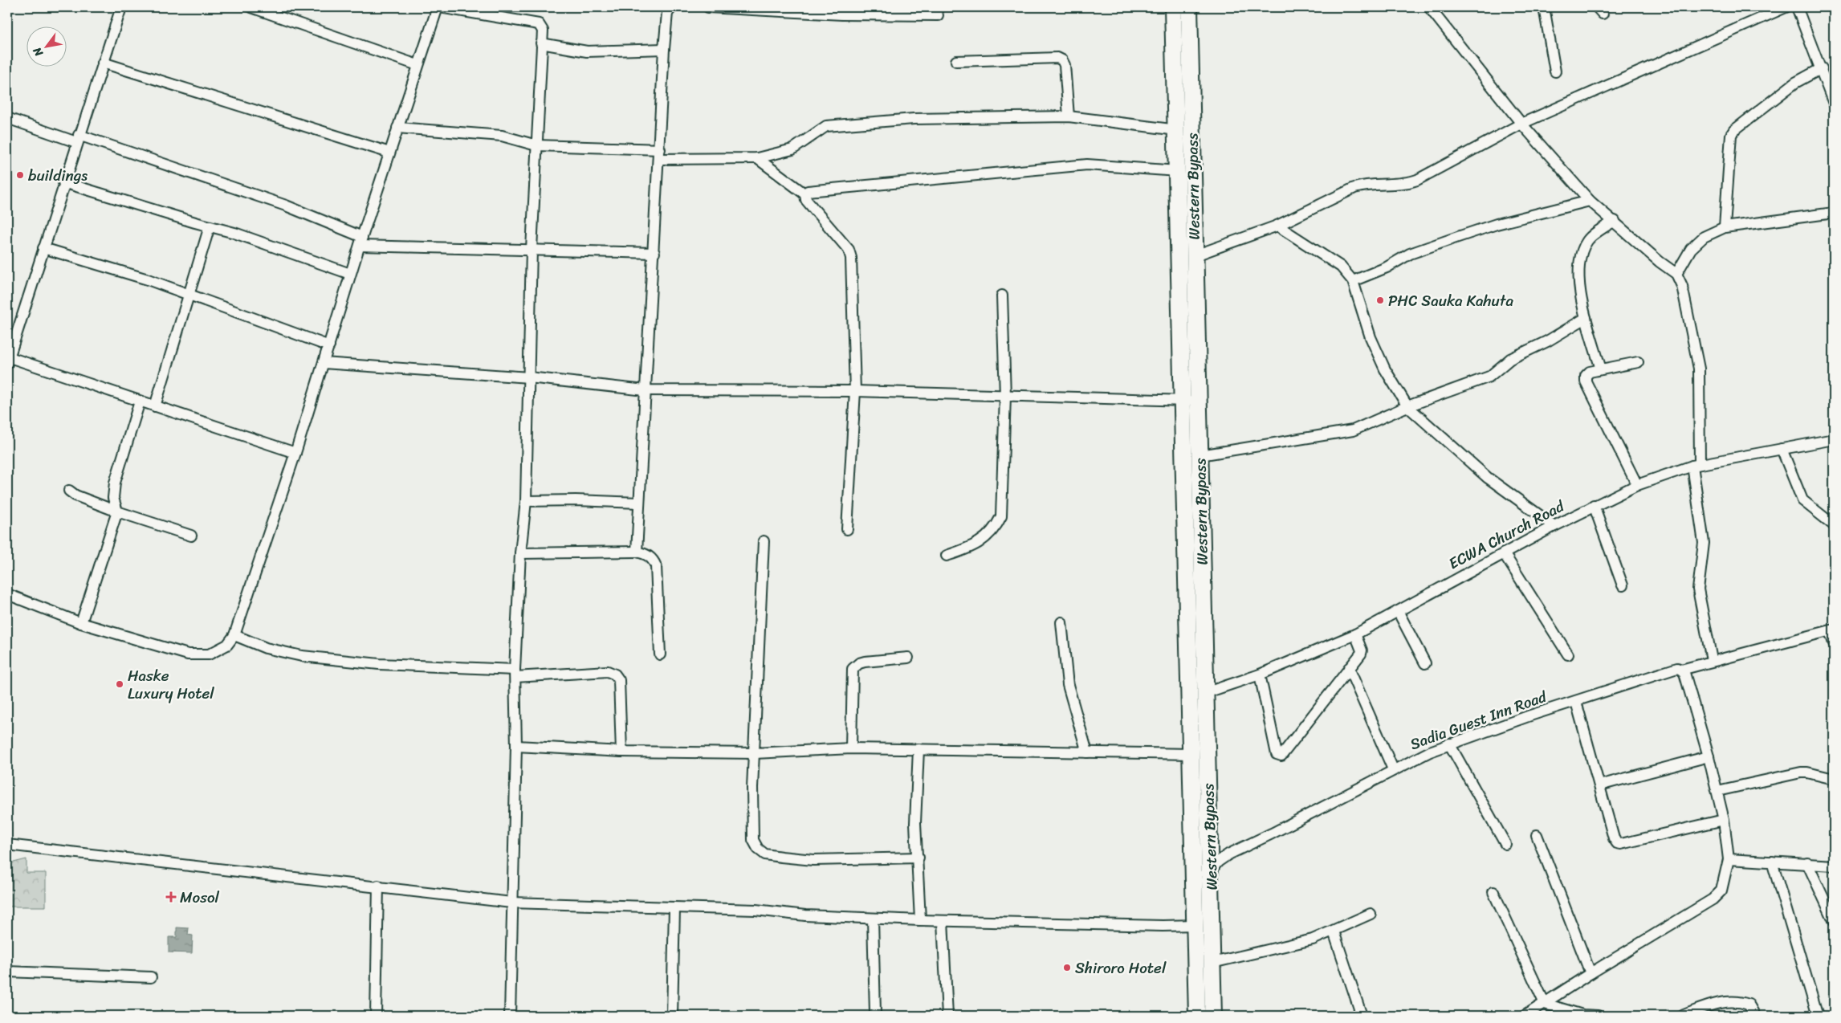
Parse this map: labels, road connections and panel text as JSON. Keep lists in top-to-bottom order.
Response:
{
  "streets": {
    "main road": ["Western Bypass"],
    "street": ["ECWA Church Road", "Sadia Guest Inn Road"]
  },
  "crossings": [
    ["Western Bypass", "ECWA Church Road"],
    ["Western Bypass", "Sadia Guest Inn Road"]
  ],
  "places": {
    "other": [
      "buildings",
      "PHC Sauka Kahuta",
      "Haske Luxury Hotel",
      "Shiroro Hotel"
    ],
    "health": ["Mosol"]
  },
  "north": "bottom left"
}
